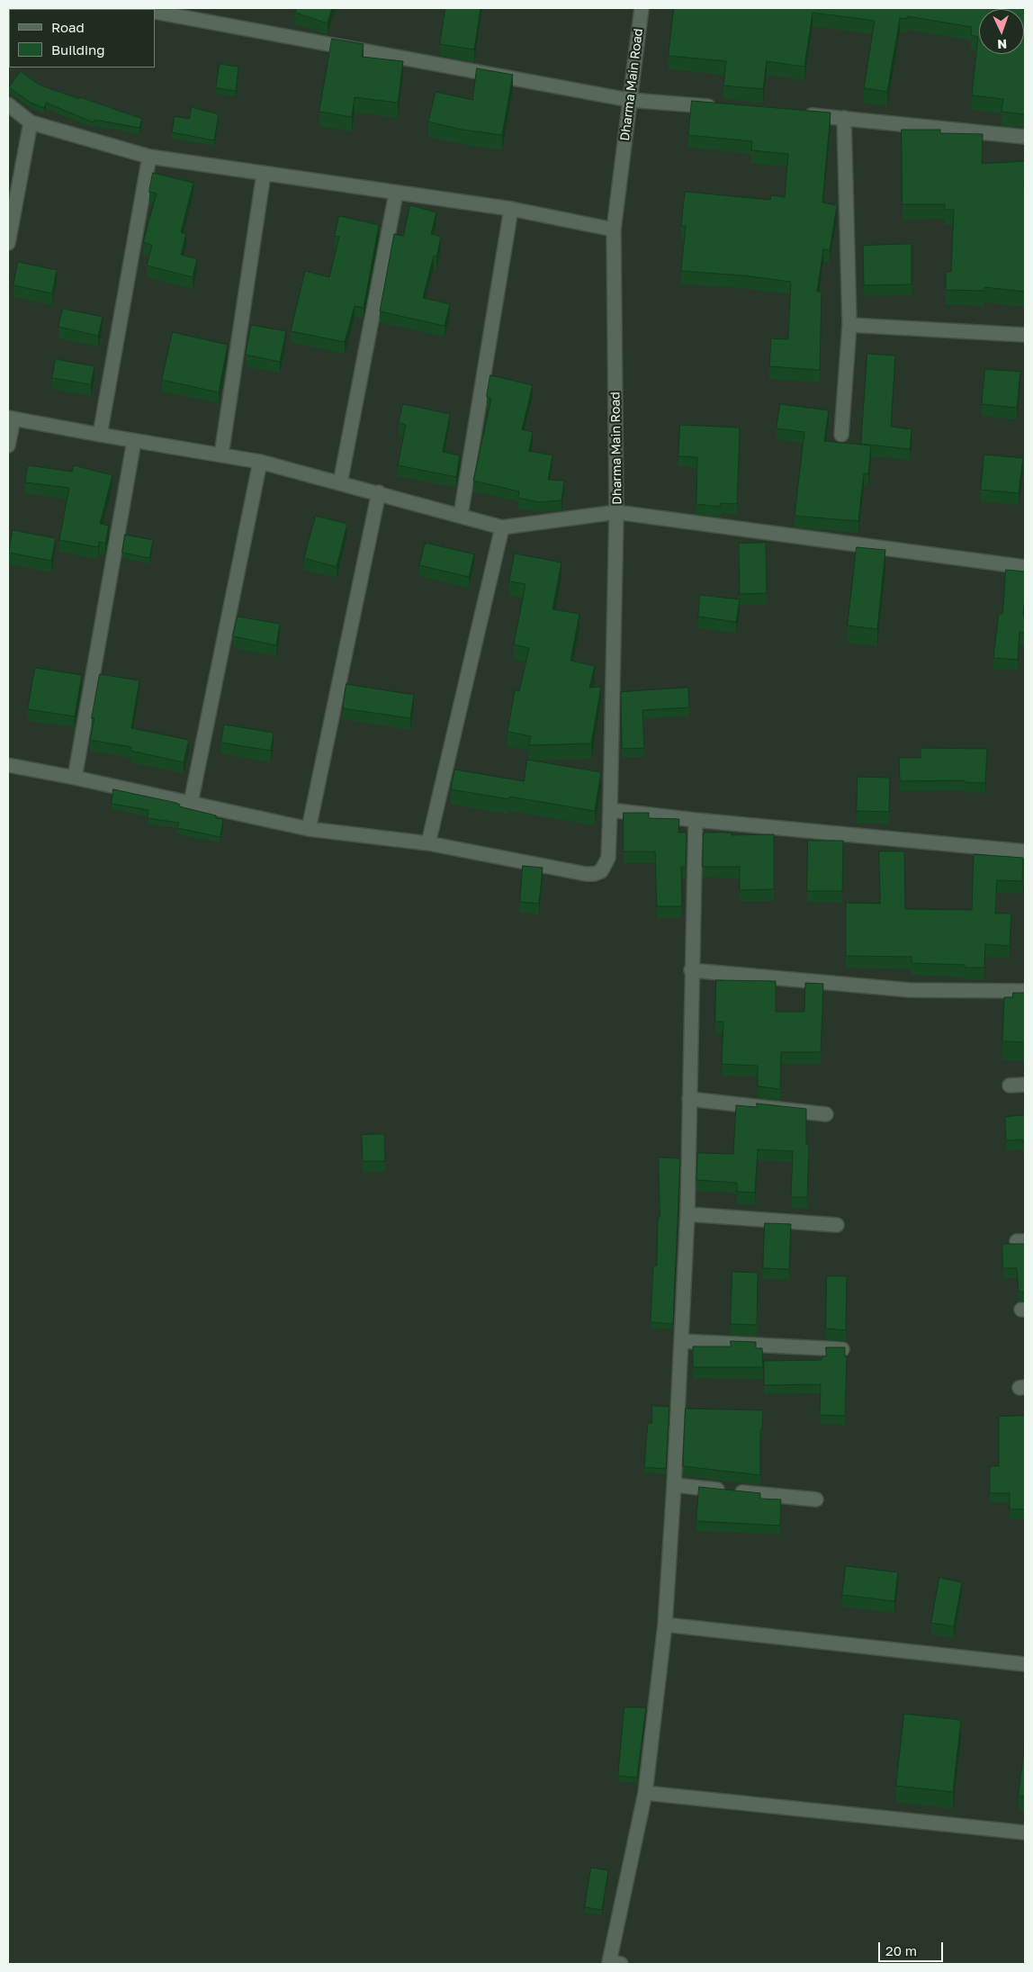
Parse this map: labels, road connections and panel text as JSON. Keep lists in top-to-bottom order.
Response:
{
  "streets": {
    "street": ["Dharma Main Road"]
  },
  "legend": ["Road", "Building"],
  "scale_bar": "20 m",
  "north": "bottom"
}
